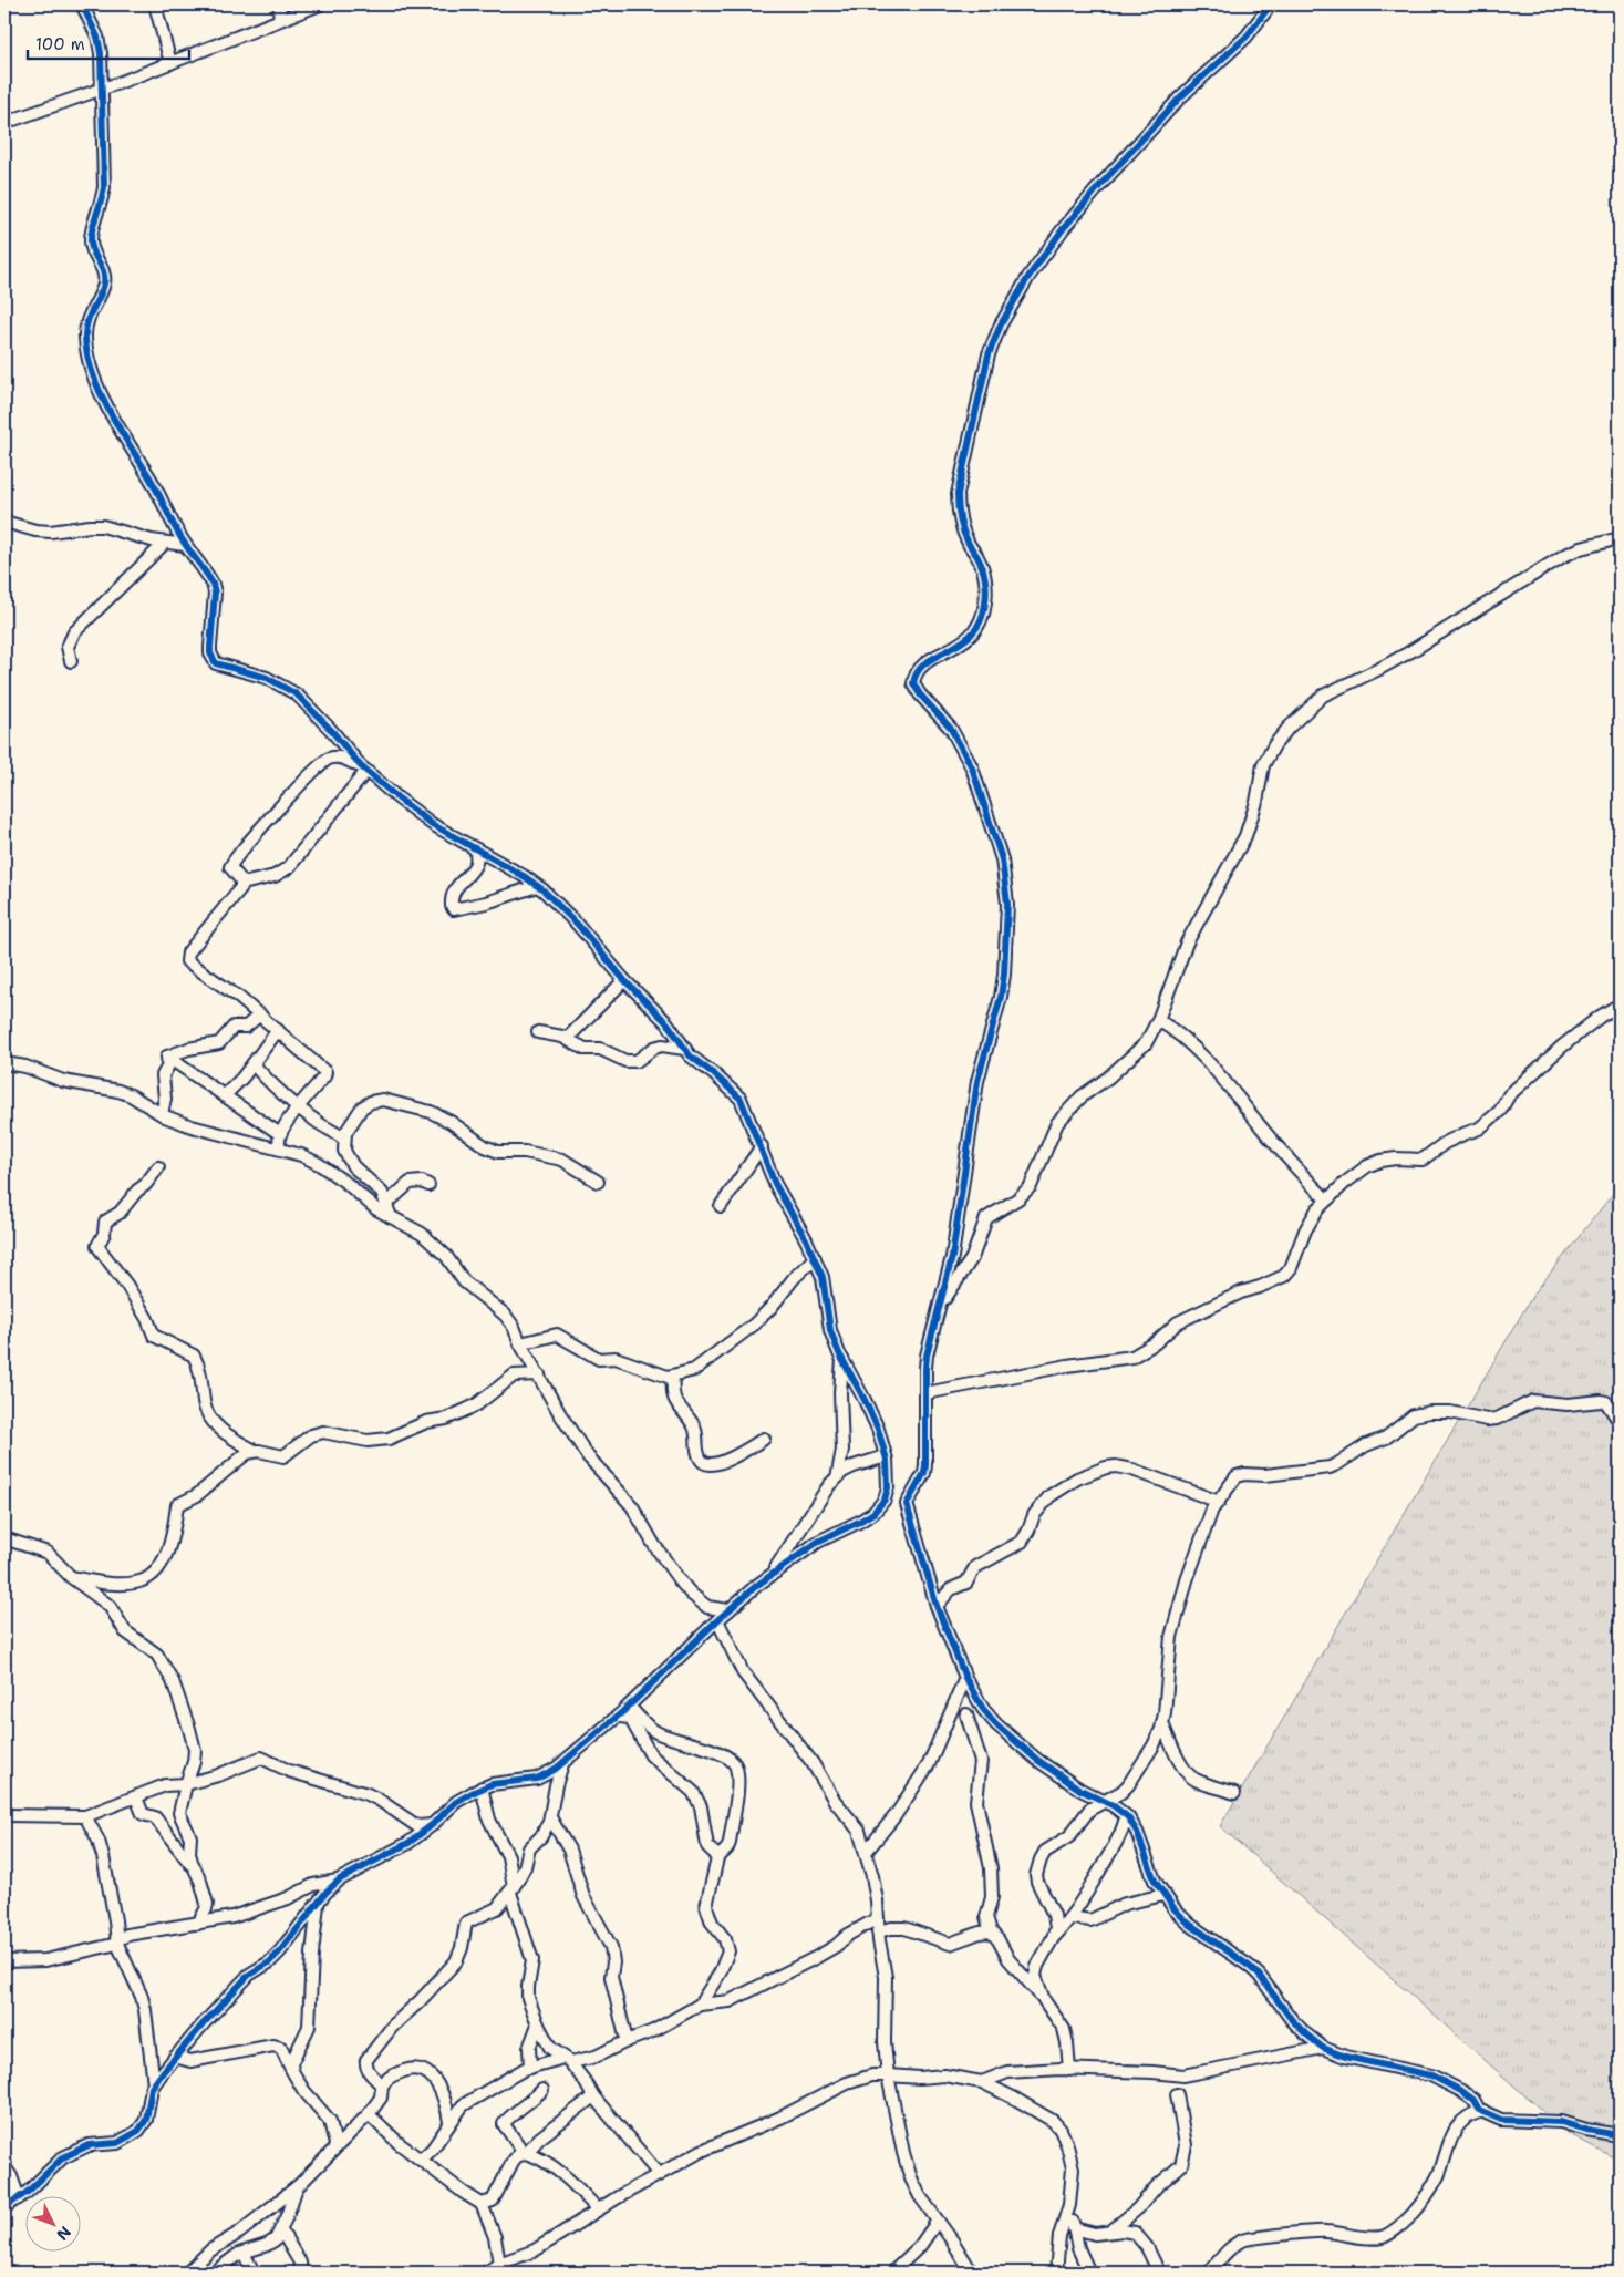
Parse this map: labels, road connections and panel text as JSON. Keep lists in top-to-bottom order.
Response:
{
  "scale_bar": "100 m",
  "north": "bottom right"
}
